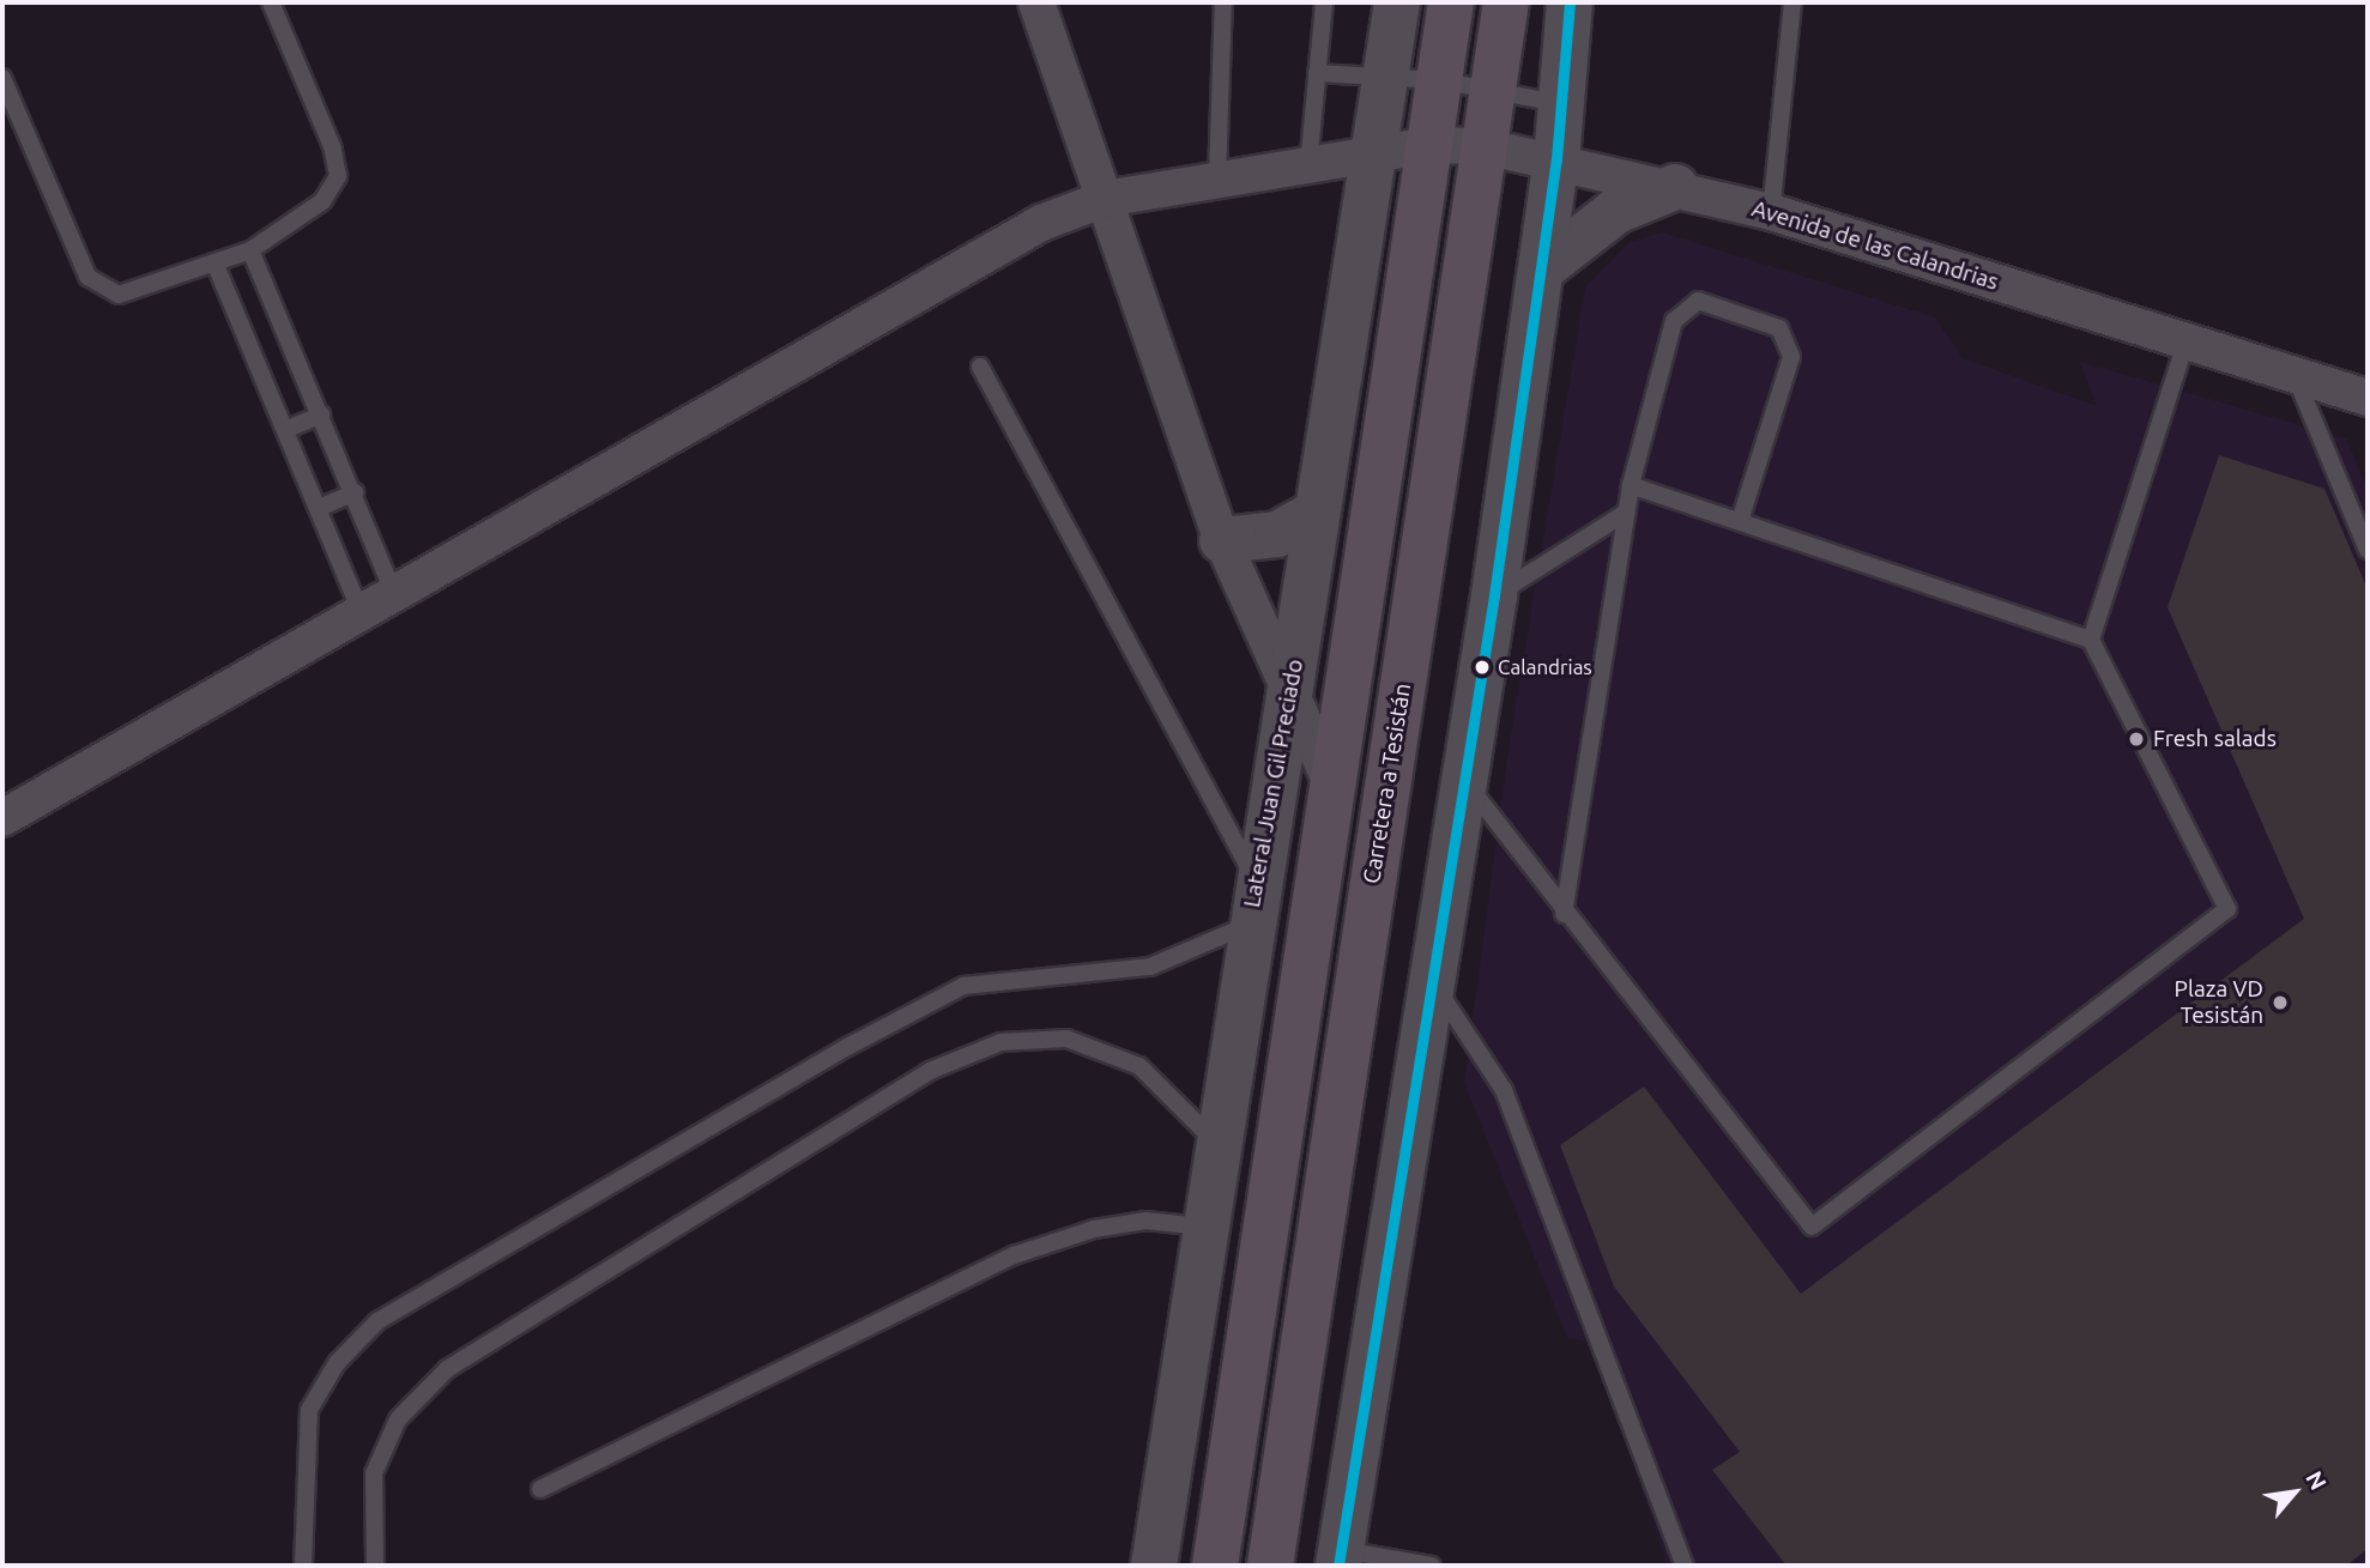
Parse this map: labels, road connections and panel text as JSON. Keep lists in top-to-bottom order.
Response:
{
  "streets": {
    "main road": ["Lateral Juan Gil Preciado", "Carretera a Tesistán"],
    "street": ["Avenida de las Calandrias"]
  },
  "crossings": [
    ["Avenida de las Calandrias", "Lateral Juan Gil Preciado"],
    ["Avenida de las Calandrias", "Carretera a Tesistán"]
  ],
  "places": ["Calandrias", "Fresh salads", "Plaza VD Tesistán"],
  "north": "top right"
}
